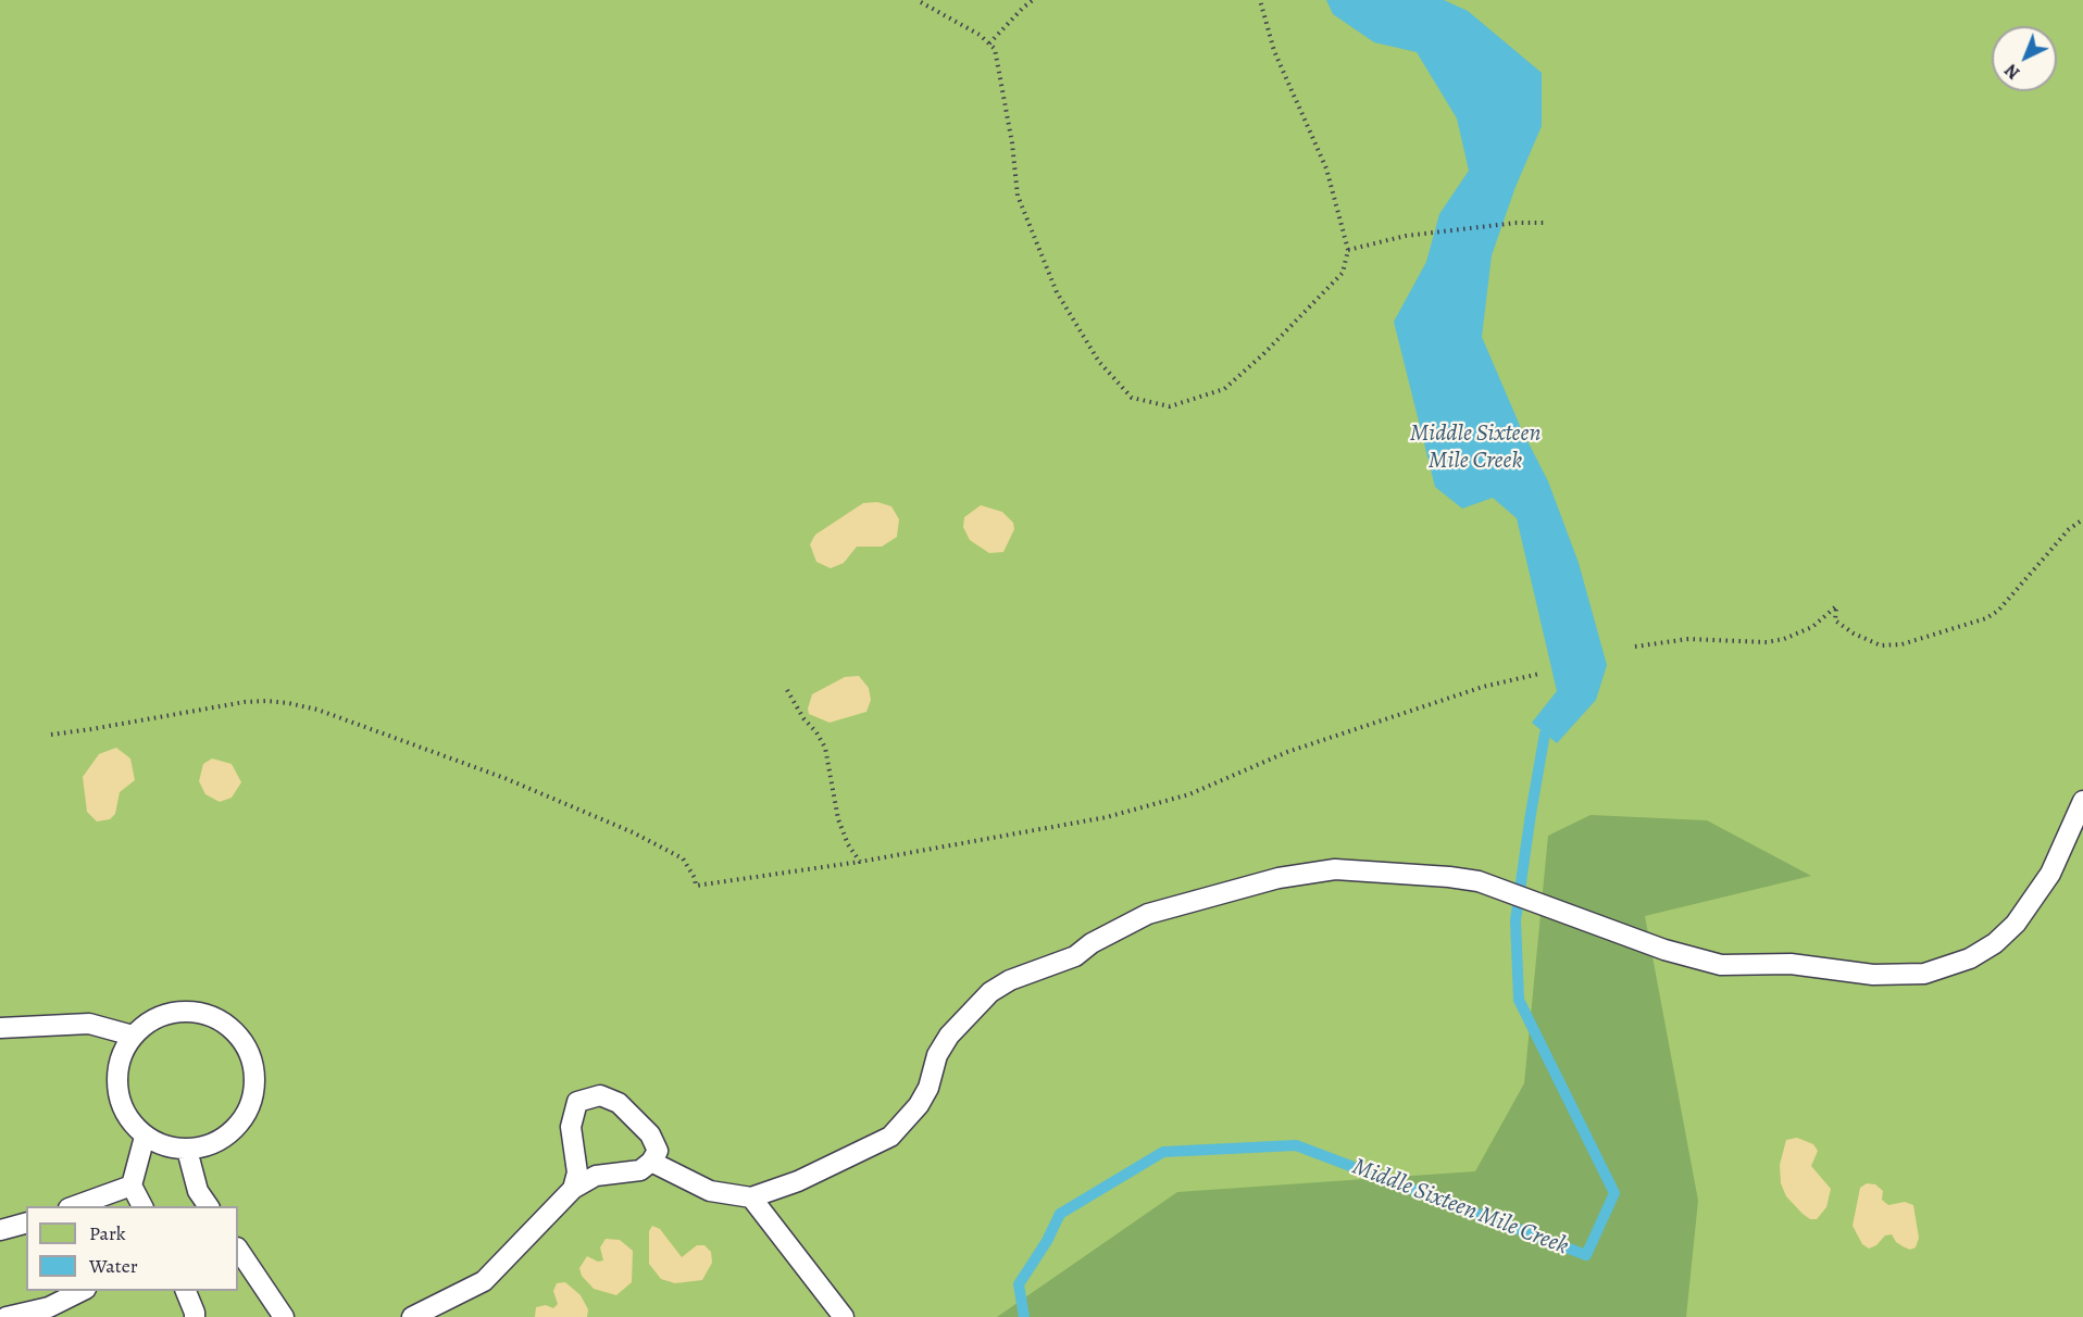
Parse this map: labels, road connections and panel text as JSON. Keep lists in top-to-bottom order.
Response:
{
  "water": ["Middle Sixteen Mile Creek"],
  "legend": ["Park", "Water"],
  "north": "bottom left"
}
